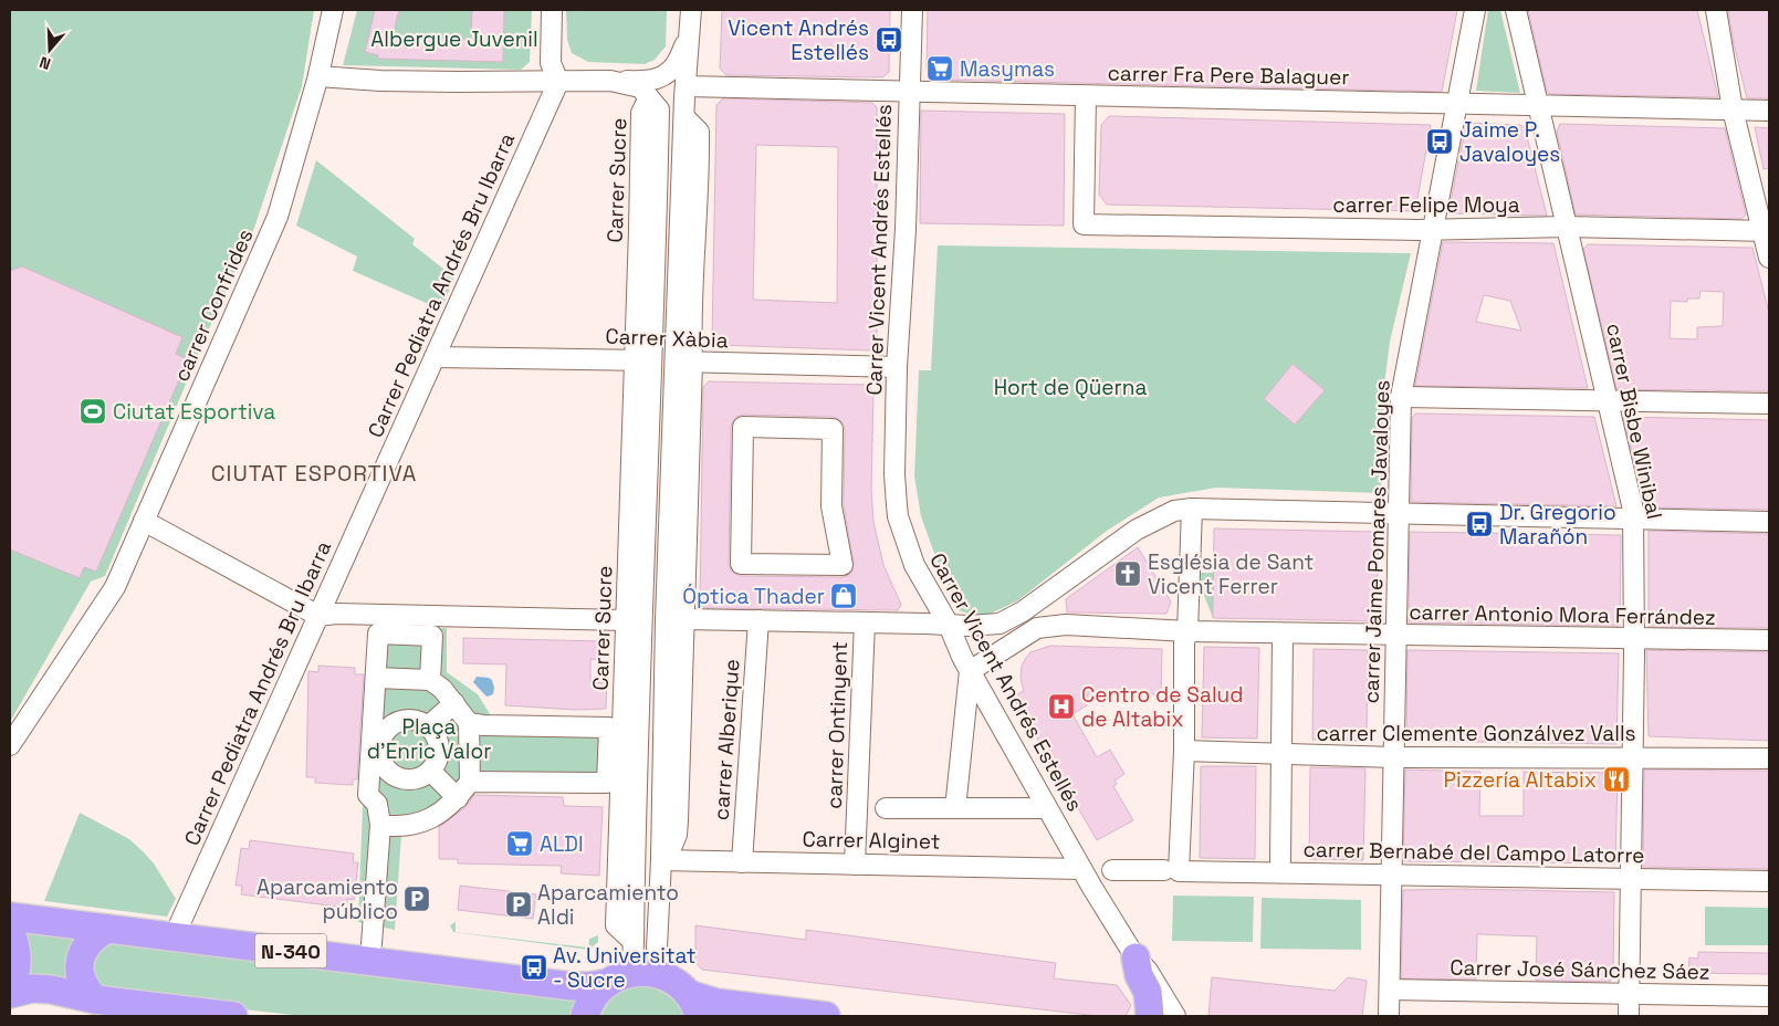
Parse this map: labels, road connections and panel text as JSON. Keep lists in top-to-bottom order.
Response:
{
  "streets": {
    "highway": ["N-340"],
    "street": [
      "carrer Fra Pere Balaguer",
      "Carrer Sucre",
      "carrer Felipe Moya",
      "Carrer Vicent Andrés Estellés",
      "Carrer Pediatra Andrés Bru Ibarra",
      "carrer Confrides",
      "Carrer Xàbia",
      "carrer Bisbe Winibal",
      "carrer Jaime Pomares Javaloyes",
      "carrer Antonio Mora Ferrández",
      "carrer Ontinyent",
      "carrer Clemente Gonzálvez Valls",
      "carrer Alberique",
      "Carrer Alginet",
      "carrer Bernabé del Campo Latorre",
      "Carrer José Sánchez Sáez"
    ]
  },
  "crossings": [
    ["carrer Fra Pere Balaguer", "carrer Felipe Moya"],
    ["carrer Fra Pere Balaguer", "Carrer Vicent Andrés Estellés"],
    ["carrer Fra Pere Balaguer", "carrer Bisbe Winibal"],
    ["carrer Fra Pere Balaguer", "carrer Jaime Pomares Javaloyes"],
    ["Carrer Sucre", "Carrer Xàbia"],
    ["Carrer Sucre", "N-340"],
    ["carrer Felipe Moya", "carrer Bisbe Winibal"],
    ["carrer Felipe Moya", "carrer Jaime Pomares Javaloyes"],
    ["Carrer Vicent Andrés Estellés", "Carrer Xàbia"],
    ["Carrer Vicent Andrés Estellés", "carrer Antonio Mora Ferrández"],
    ["Carrer Vicent Andrés Estellés", "Carrer Alginet"],
    ["Carrer Pediatra Andrés Bru Ibarra", "Carrer Xàbia"],
    ["Carrer Pediatra Andrés Bru Ibarra", "N-340"],
    ["carrer Bisbe Winibal", "carrer Antonio Mora Ferrández"],
    ["carrer Bisbe Winibal", "carrer Clemente Gonzálvez Valls"],
    ["carrer Bisbe Winibal", "carrer Bernabé del Campo Latorre"],
    ["carrer Bisbe Winibal", "Carrer José Sánchez Sáez"],
    ["carrer Jaime Pomares Javaloyes", "carrer Antonio Mora Ferrández"],
    ["carrer Jaime Pomares Javaloyes", "carrer Clemente Gonzálvez Valls"],
    ["carrer Jaime Pomares Javaloyes", "carrer Bernabé del Campo Latorre"],
    ["carrer Jaime Pomares Javaloyes", "Carrer José Sánchez Sáez"],
    ["carrer Ontinyent", "Carrer Alginet"],
    ["carrer Alberique", "Carrer Alginet"]
  ],
  "districts": ["CIUTAT ESPORTIVA"],
  "parks": ["Albergue Juvenil", "Hort de Qüerna", "Plaça d'Enric Valor"],
  "places": {
    "bus stop": [
      "Vicent Andrés Estellés",
      "Jaime P. Javaloyes",
      "Dr. Gregorio Marañón",
      "Av. Universitat - Sucre"
    ],
    "supermarket": ["Masymas", "ALDI"],
    "sports": ["Ciutat Esportiva"],
    "church": ["Església de Sant Vicent Ferrer"],
    "shop": ["Óptica Thader"],
    "hospital": ["Centro de Salud de Altabix"],
    "restaurant": ["Pizzería Altabix"],
    "parking": ["Aparcamiento público", "Aparcamiento Aldi"]
  },
  "north": "bottom"
}
